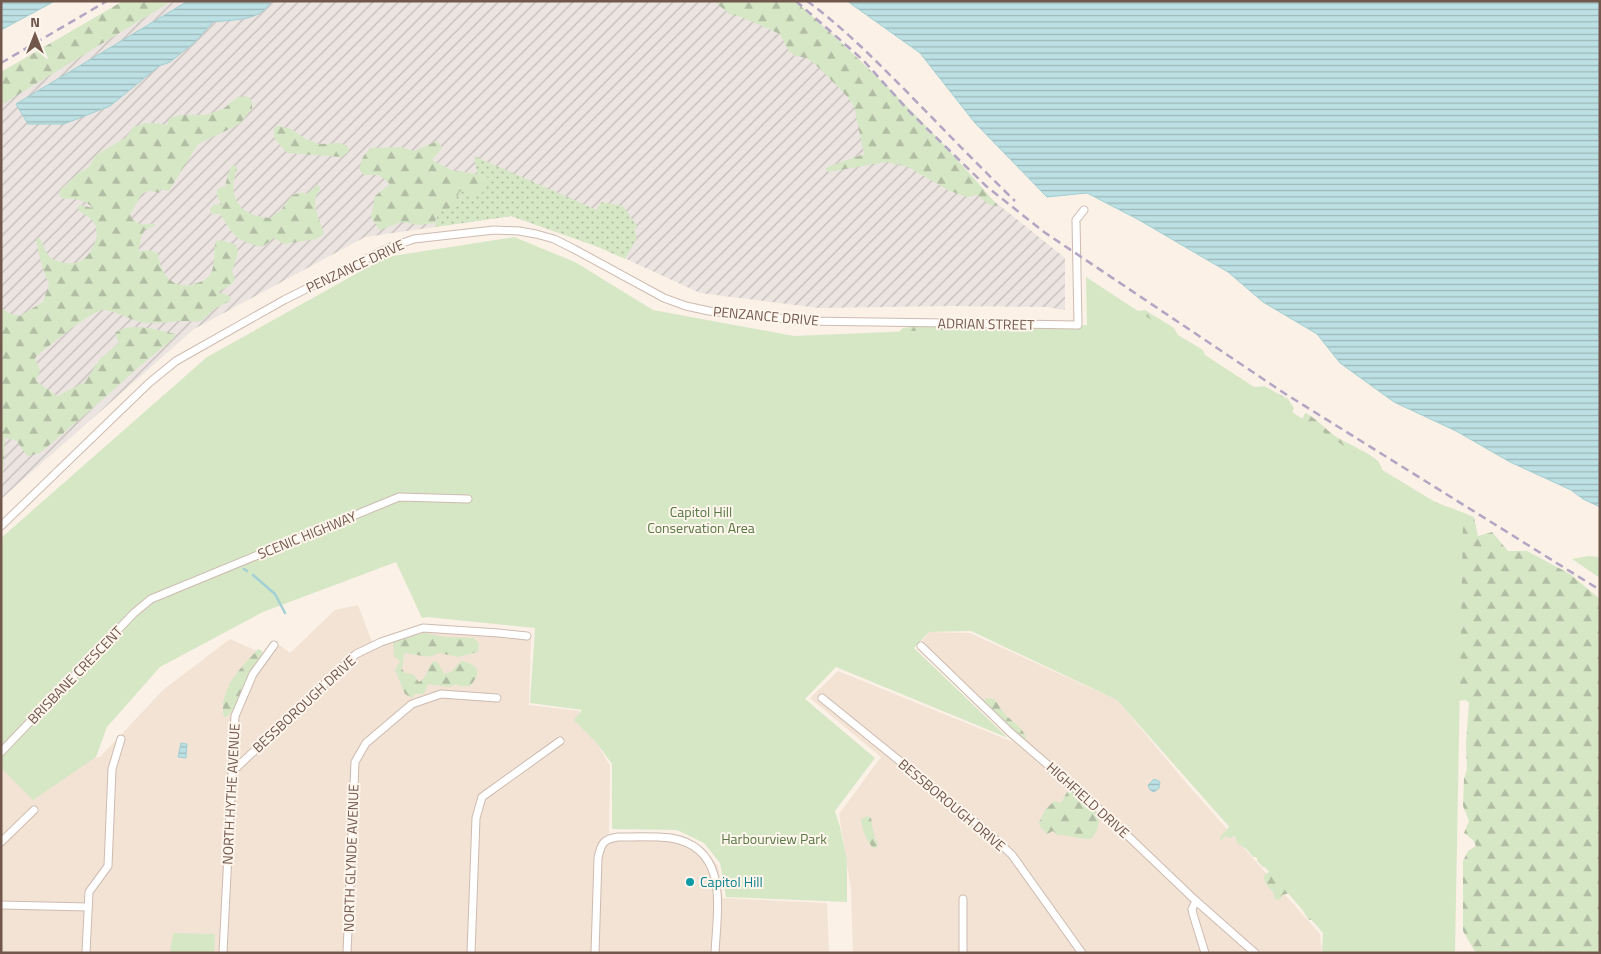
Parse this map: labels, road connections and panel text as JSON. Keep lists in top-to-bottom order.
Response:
{
  "streets": {
    "street": [
      "PENZANCE DRIVE",
      "ADRIAN STREET",
      "SCENIC HIGHWAY",
      "BRISBANE CRESCENT",
      "BESSBOROUGH DRIVE",
      "NORTH HYTHE AVENUE",
      "HIGHFIELD DRIVE",
      "NORTH GLYNDE AVENUE"
    ]
  },
  "crossings": [
    ["PENZANCE DRIVE", "ADRIAN STREET"],
    ["SCENIC HIGHWAY", "BRISBANE CRESCENT"],
    ["BESSBOROUGH DRIVE", "NORTH HYTHE AVENUE"]
  ],
  "parks": ["Capitol Hill Conservation Area", "Harbourview Park"],
  "places": ["Capitol Hill"],
  "north": "top"
}
